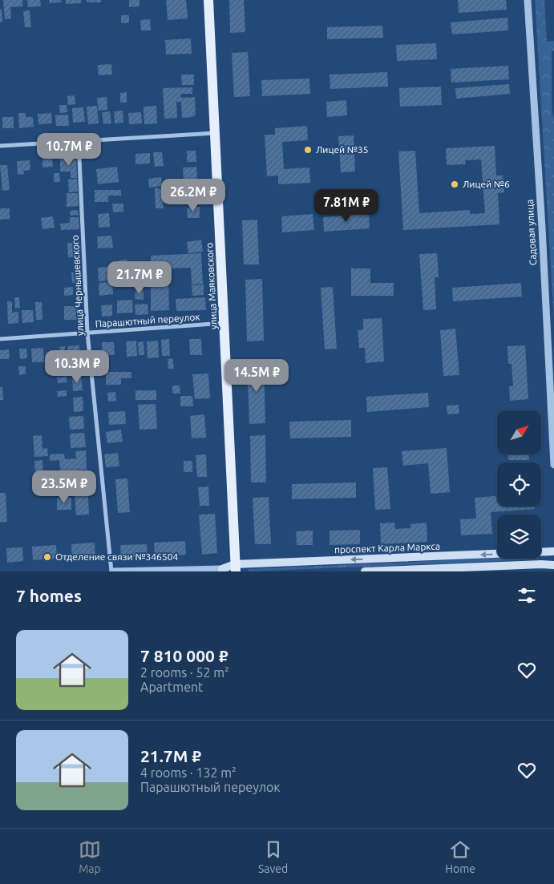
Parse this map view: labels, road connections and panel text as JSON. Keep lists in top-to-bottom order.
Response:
{
  "streets": {
    "main road": ["улица Маяковского", "проспект Карла Маркса"],
    "street": ["Садовая улица", "улица Чернышевского", "Парашютный переулок"]
  },
  "crossings": [
    ["улица Чернышевского", "Парашютный переулок"],
    ["улица Чернышевского", "проспект Карла Маркса"],
    ["улица Маяковского", "Парашютный переулок"],
    ["улица Маяковского", "проспект Карла Маркса"]
  ],
  "places": ["Лицей №35", "Лицей №6", "Отделение связи №346504"],
  "north": "top right",
  "page": {
    "price": [
      "10.7M ₽",
      "26.2M ₽",
      "7.81M ₽",
      "21.7M ₽",
      "10.3M ₽",
      "14.5M ₽",
      "23.5M ₽"
    ],
    "heading": "7 homes",
    "list": [
      {
        "name": "7 810 000 ₽",
        "note": "2 rooms · 52 m² · Apartment"
      },
      {
        "name": "21.7M ₽",
        "note": "4 rooms · 132 m² · Парашютный переулок"
      }
    ],
    "tabs": ["Map", "Saved", "Home"]
  }
}
